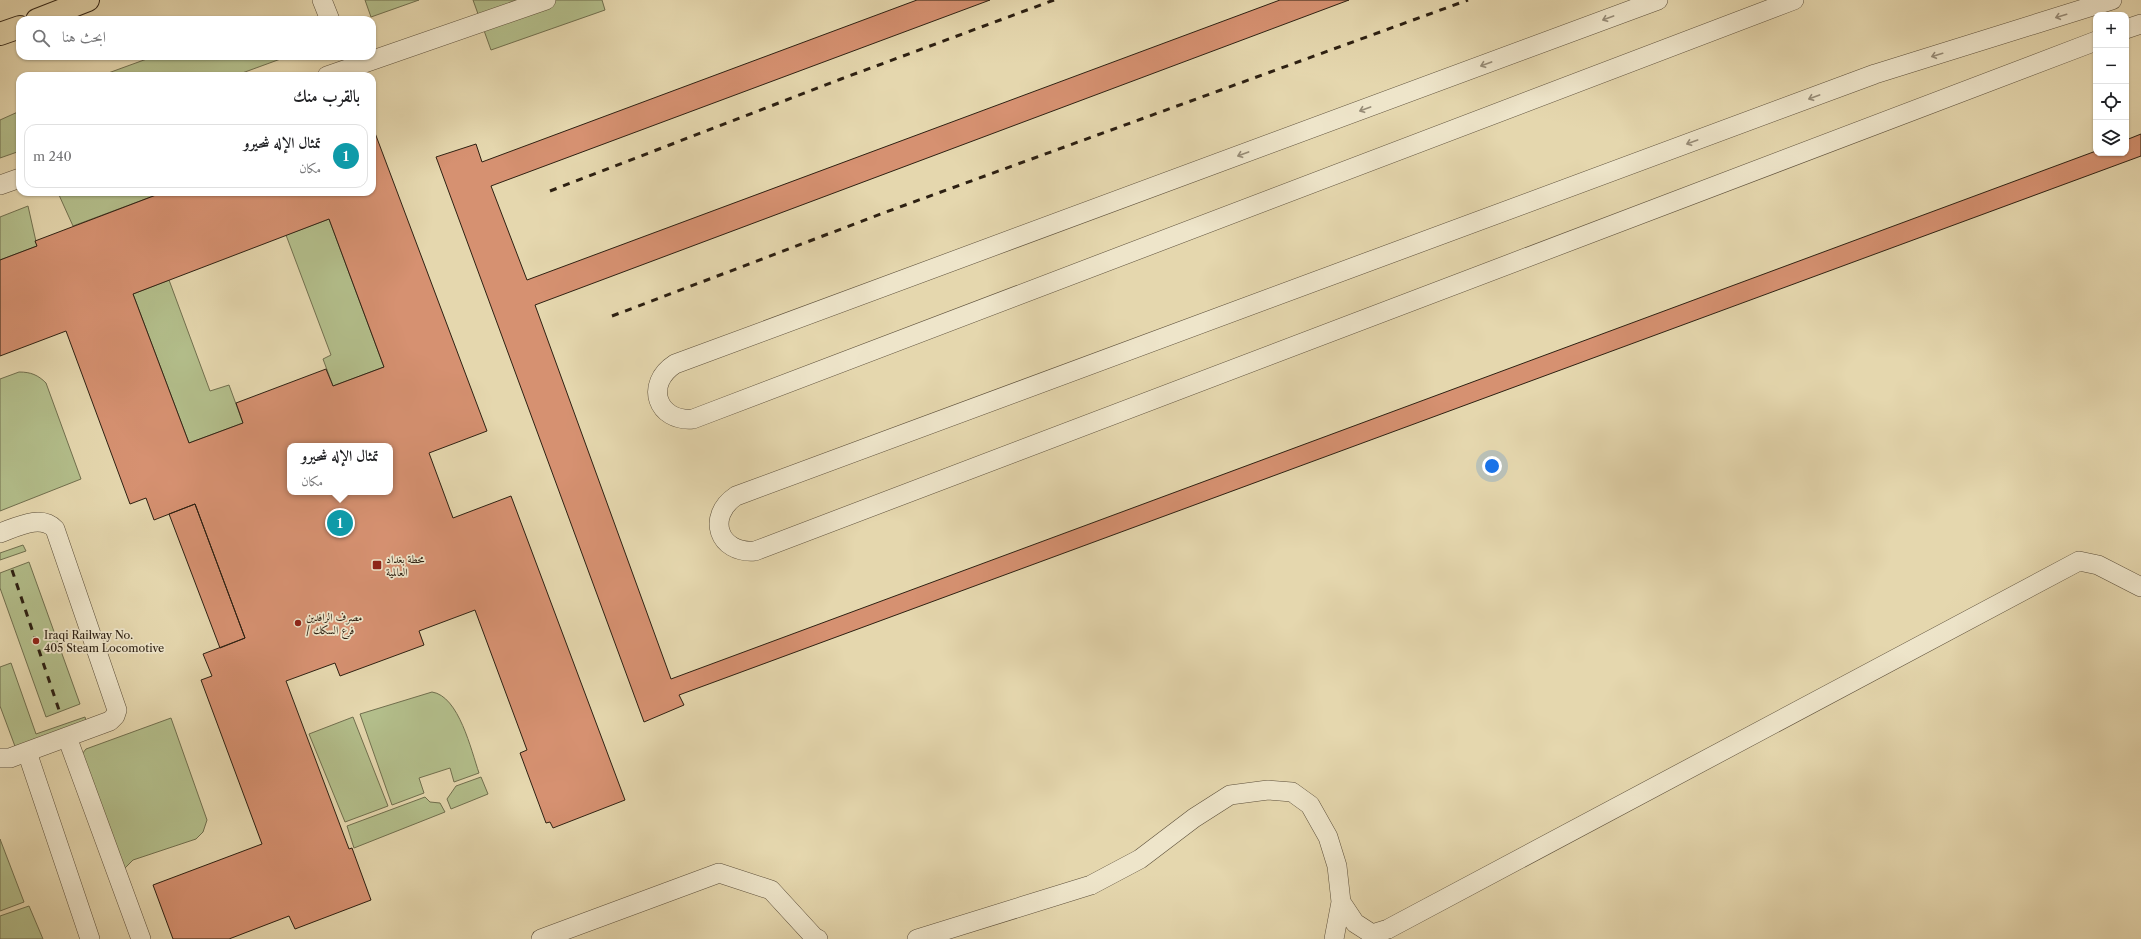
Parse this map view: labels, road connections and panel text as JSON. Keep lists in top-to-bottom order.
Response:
{
  "places": {
    "transit": ["محطة بغداد العالمية"],
    "other": ["مصرف الرافدين / فرع السكك", "Iraqi Railway No. 405 Steam Locomotive"]
  },
  "page": {
    "map_buttons": ["+", "−"],
    "search": "ابحث هنا",
    "heading": "بالقرب منك",
    "list": [
      {
        "mark": "1",
        "name": "تمثال الإله شحيرو",
        "note": "مكان",
        "value": "240 m"
      }
    ],
    "popup": ["تمثال الإله شحيرو", "مكان"],
    "pins": "1"
  }
}
